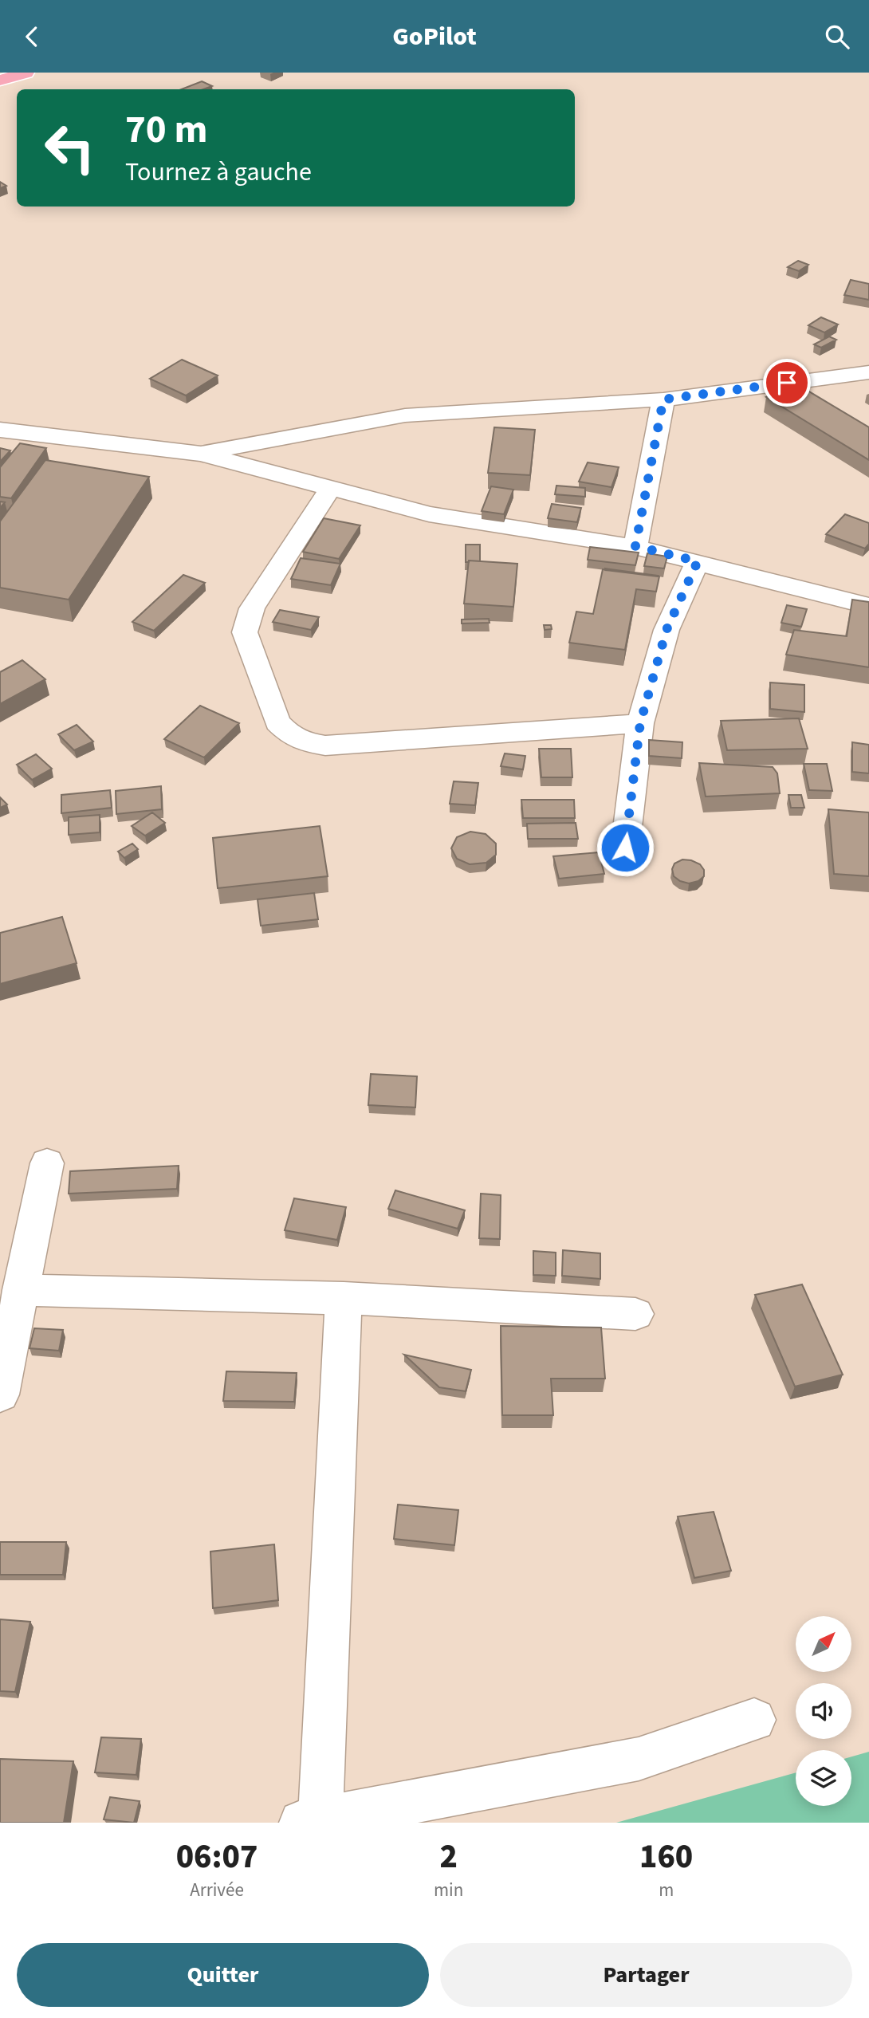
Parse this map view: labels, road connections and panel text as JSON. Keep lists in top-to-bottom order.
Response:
{
  "north": "top right",
  "page": {
    "header": "GoPilot",
    "turn": ["70 m", "Tournez à gauche"],
    "eta": [
      "06:07",
      "Arrivée",
      "2",
      "min",
      "160",
      "m"
    ],
    "buttons": ["Quitter", "Partager"]
  }
}
